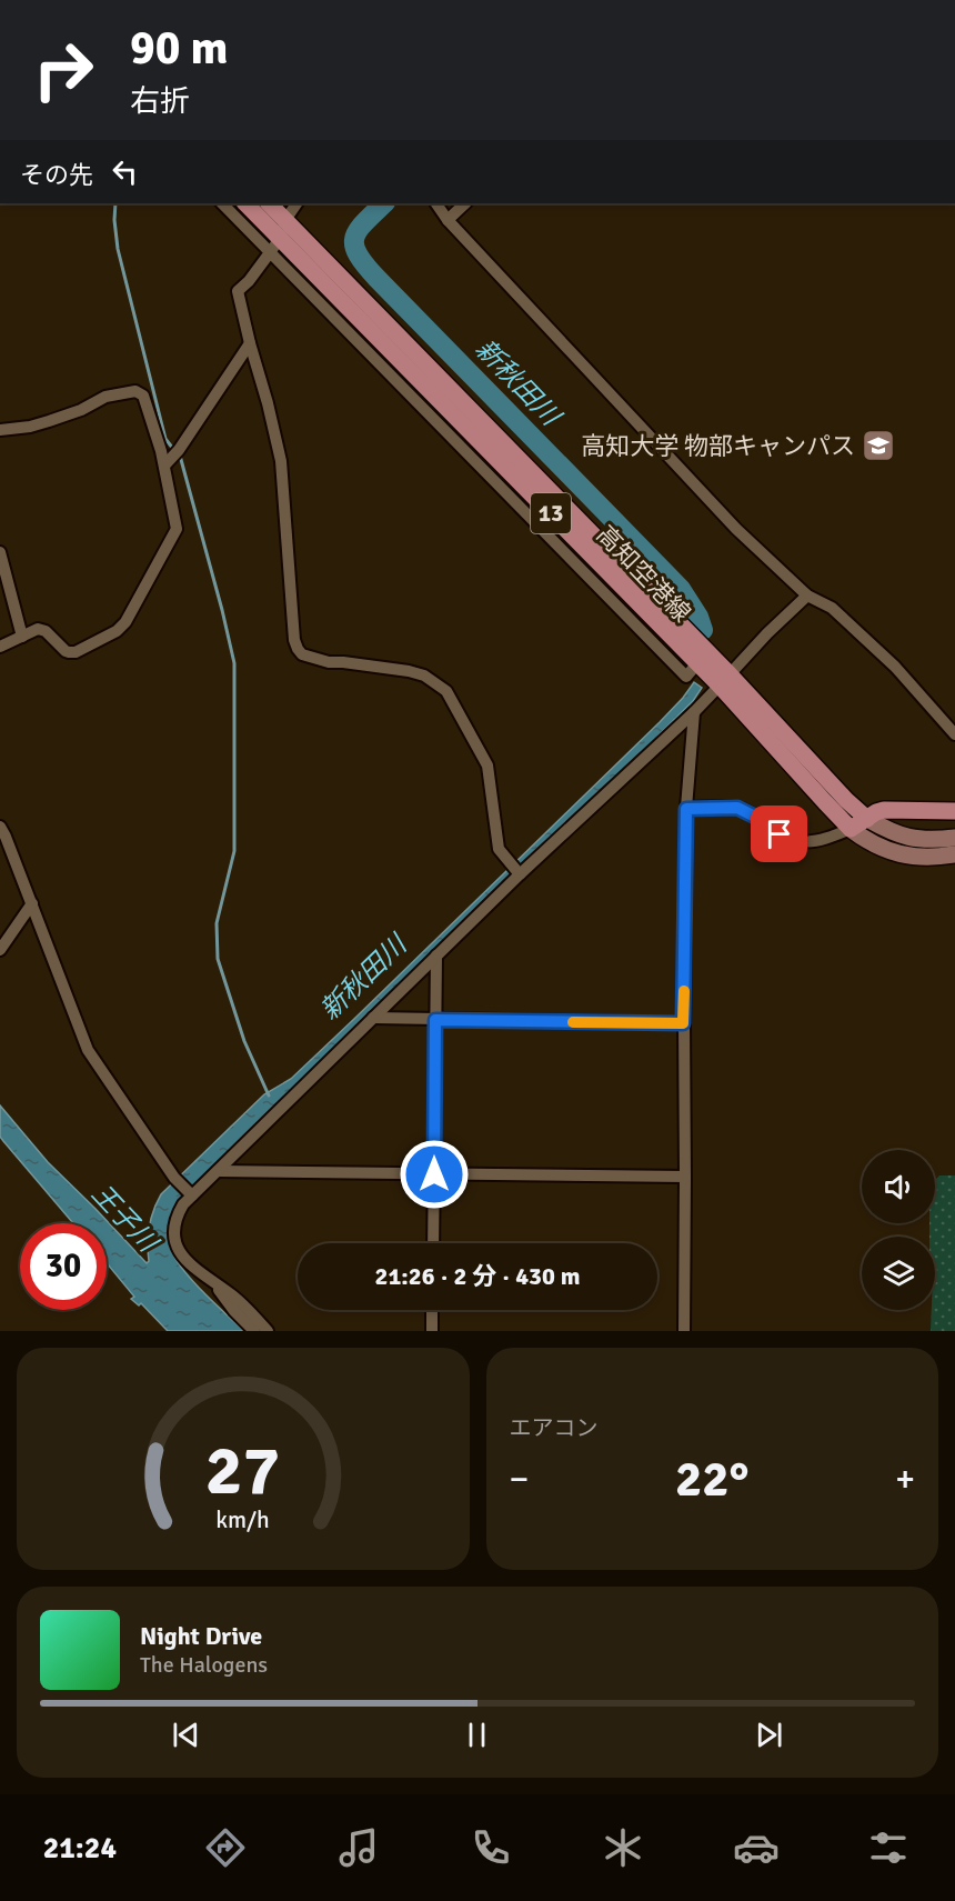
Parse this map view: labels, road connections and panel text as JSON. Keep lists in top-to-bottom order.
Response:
{
  "streets": {
    "main road": ["13", "高知空港線"]
  },
  "water": ["新秋田川", "王子川"],
  "places": {
    "school or university": ["高知大学 物部キャンパス"]
  },
  "page": {
    "turn": ["90 m", "右折"],
    "then": "その先",
    "limit": "30",
    "trip": "21:26 · 2 分 · 430 m",
    "tile": "エアコン",
    "heat": ["−", "22°", "+"],
    "song": ["Night Drive", "The Halogens"],
    "tabs": "21:24",
    "gauge": ["27", "km/h"]
  }
}
